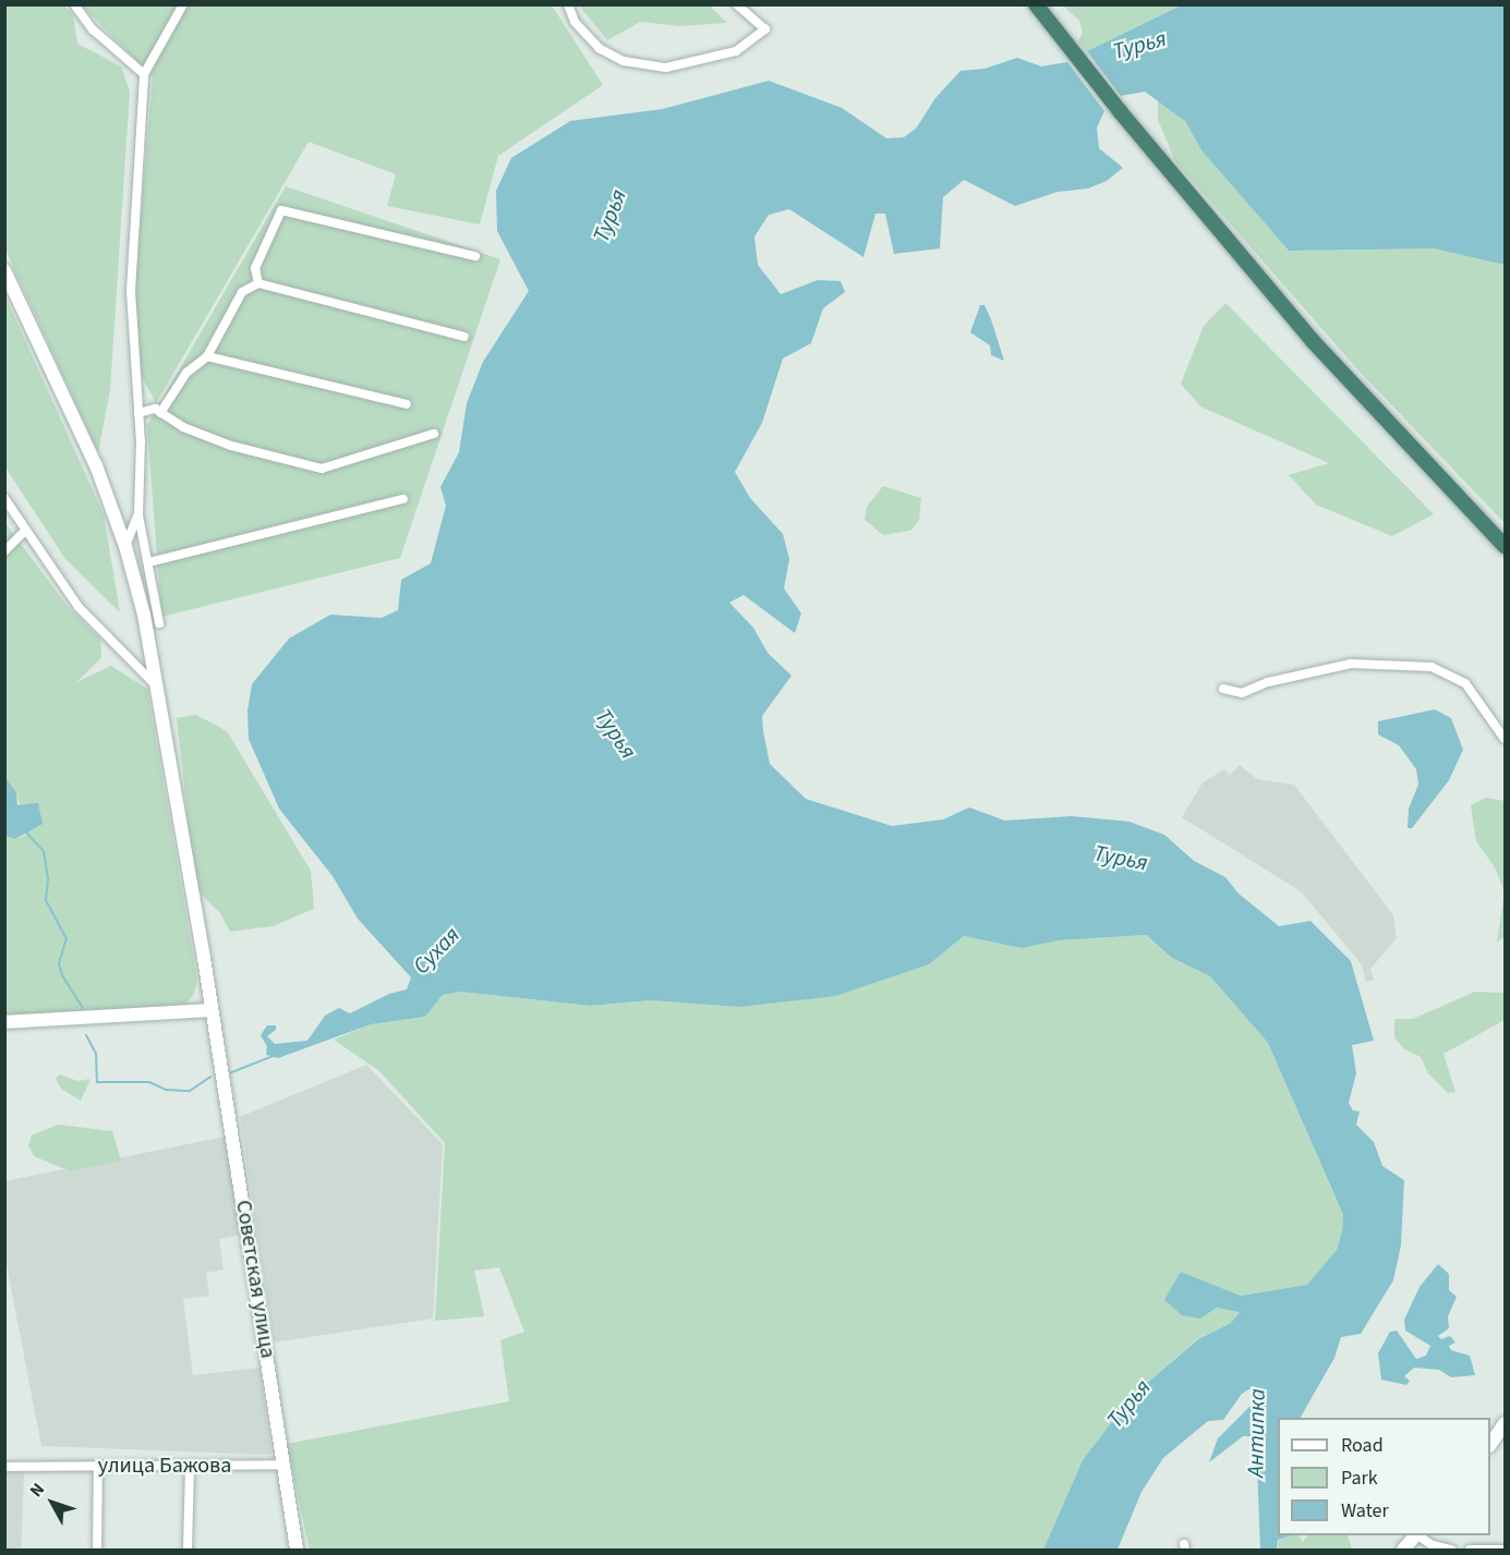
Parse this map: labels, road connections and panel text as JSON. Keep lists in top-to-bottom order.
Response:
{
  "streets": {
    "main road": ["Советская улица"],
    "street": ["улица Бажова"]
  },
  "crossings": [
    ["Советская улица", "улица Бажова"]
  ],
  "water": ["Турья", "Сухая", "Антипка"],
  "legend": ["Road", "Park", "Water"],
  "north": "top left"
}
